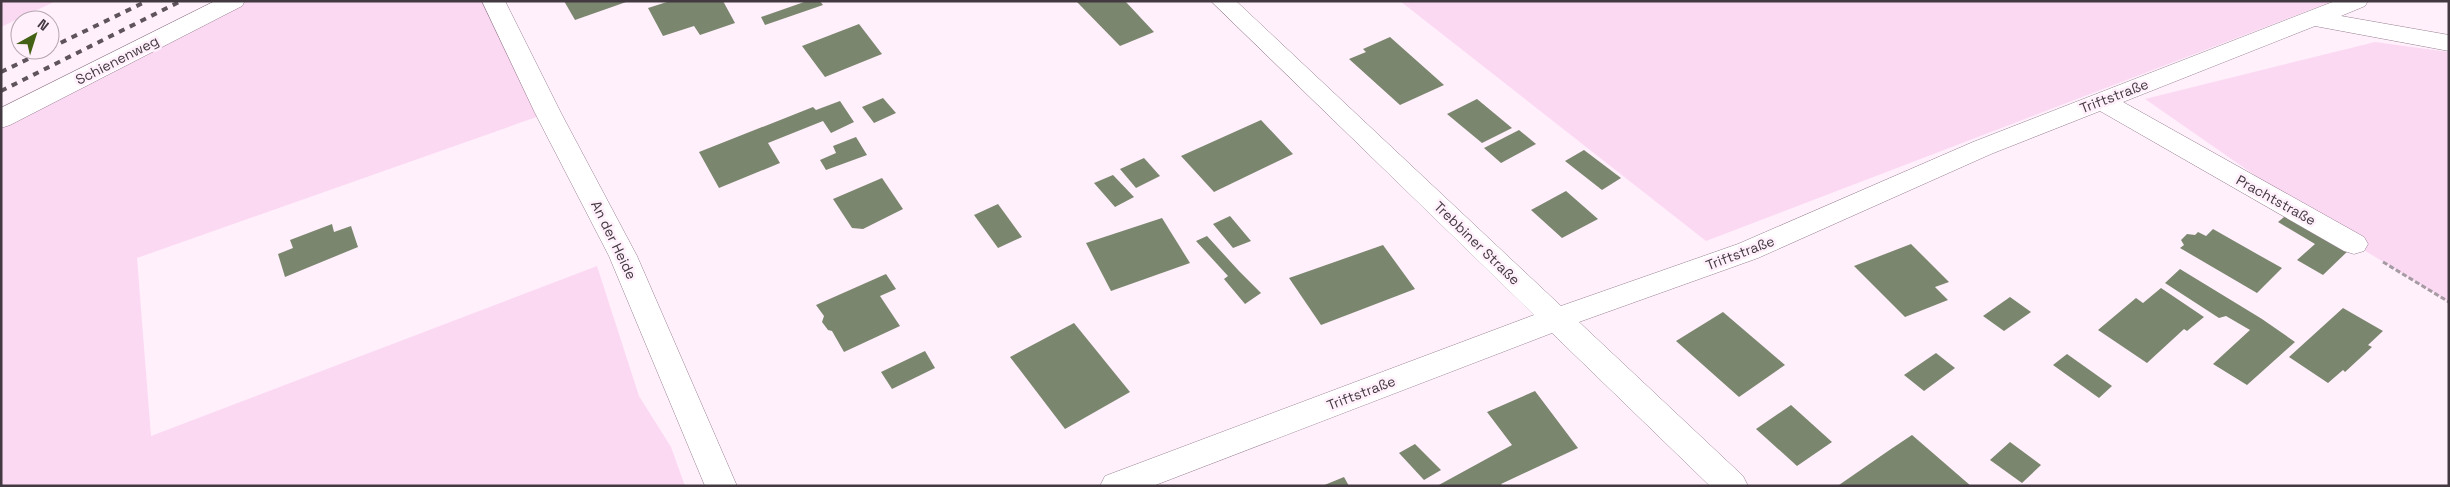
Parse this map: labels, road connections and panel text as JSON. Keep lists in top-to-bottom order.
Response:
{
  "streets": {
    "street": [
      "Schienenweg",
      "Triftstraße",
      "Prachtstraße",
      "An der Heide",
      "Trebbiner Straße"
    ]
  },
  "crossings": [
    ["Triftstraße", "Prachtstraße"],
    ["Triftstraße", "Trebbiner Straße"]
  ],
  "north": "top right"
}
